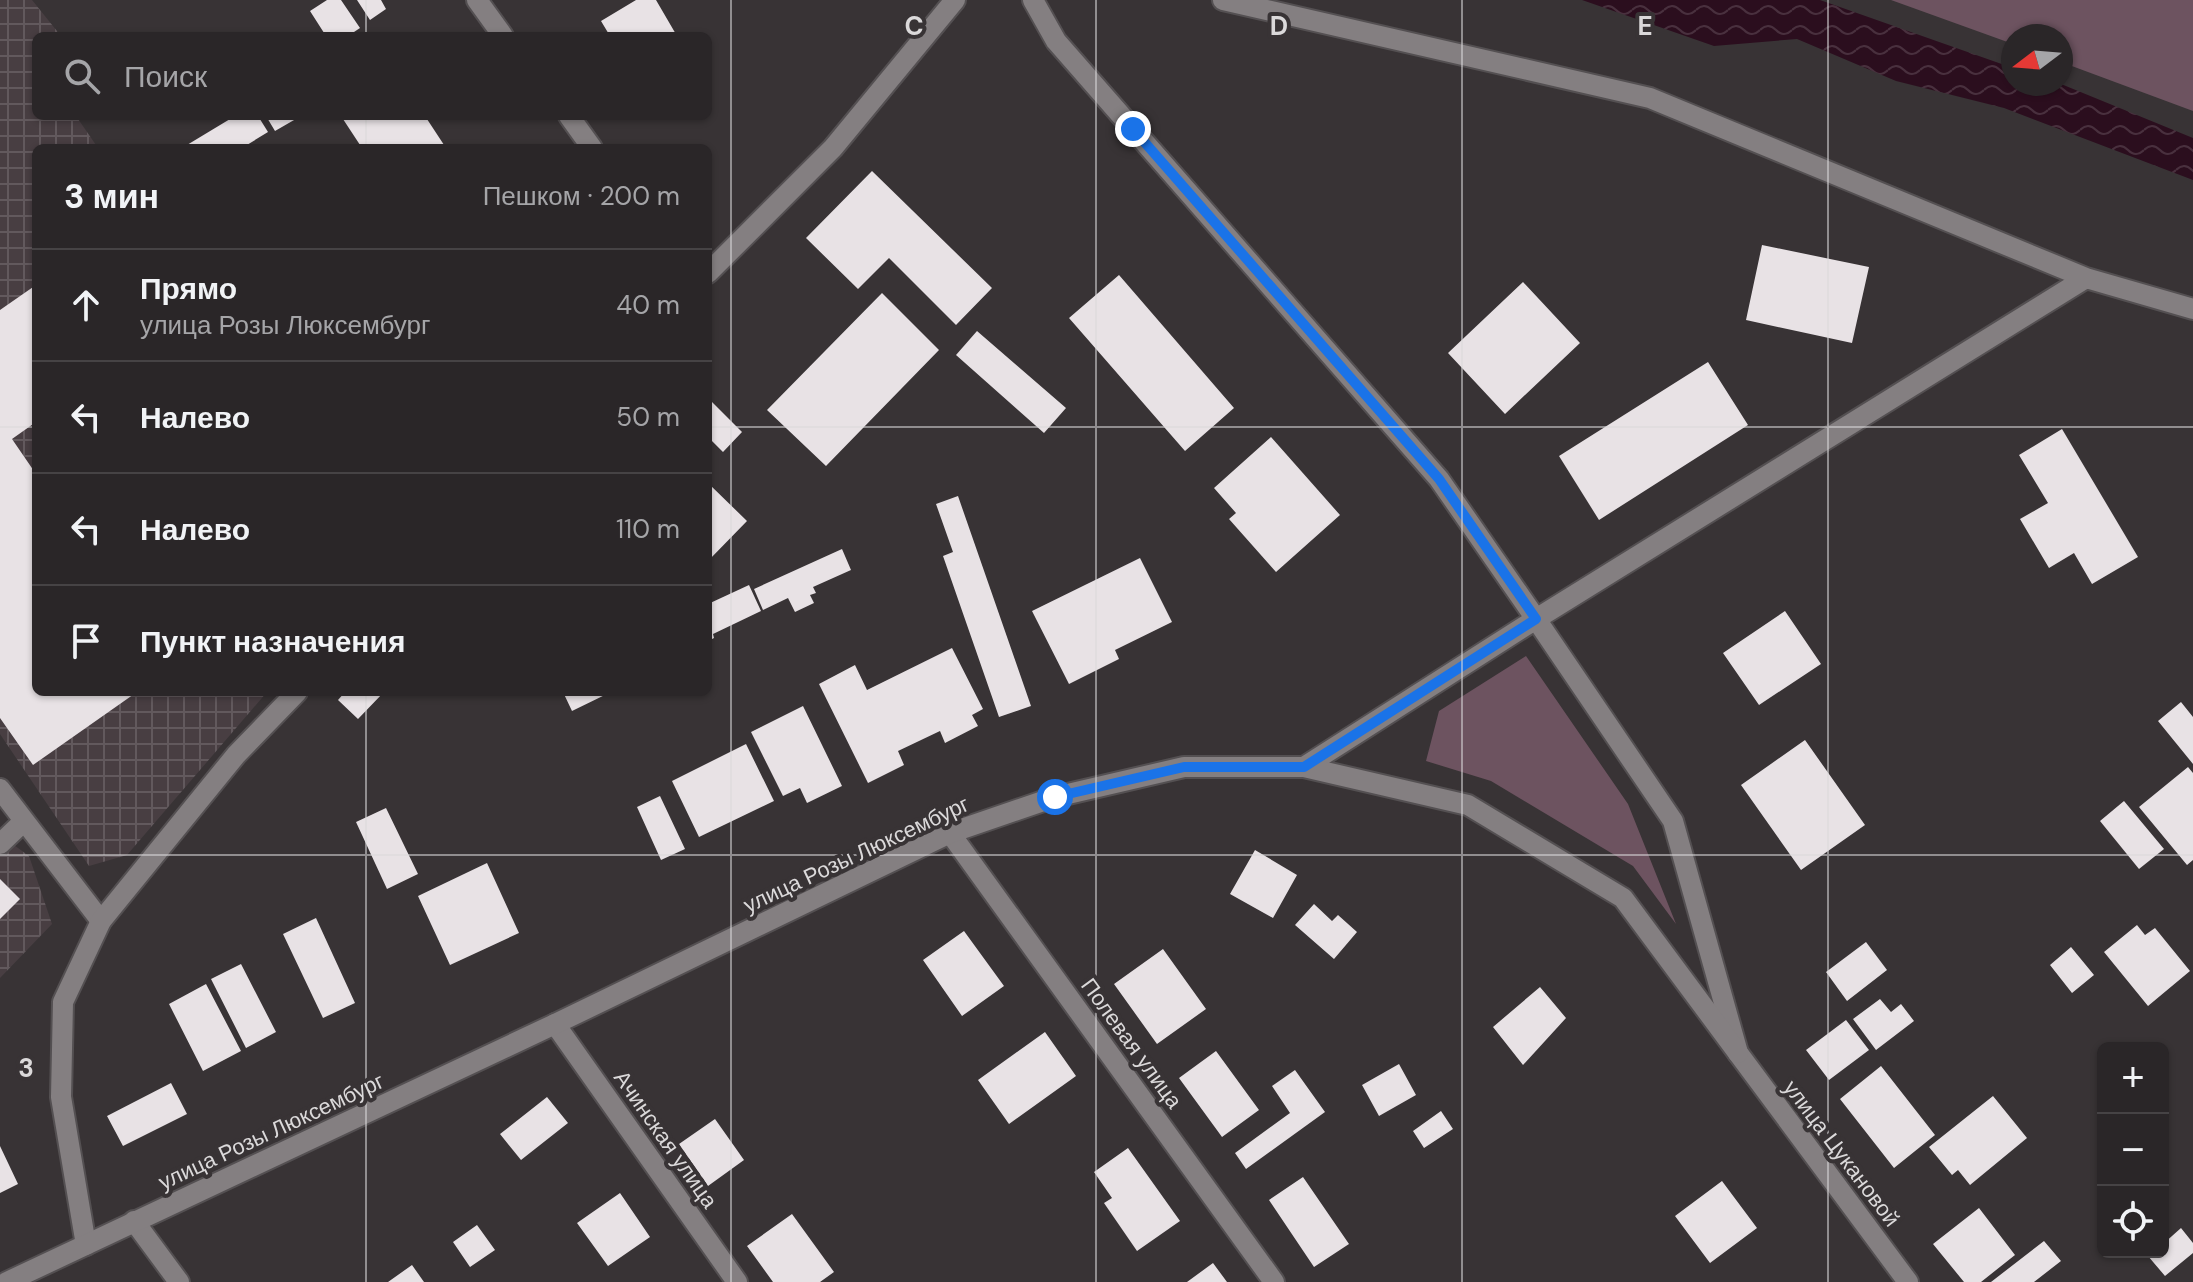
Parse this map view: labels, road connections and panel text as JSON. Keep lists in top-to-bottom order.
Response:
{
  "streets": {
    "street": [
      "улица Розы Люксембург",
      "Полевая улица",
      "Ачинская улица",
      "улица Цукановой"
    ]
  },
  "crossings": [
    ["улица Розы Люксембург", "Полевая улица"],
    ["улица Розы Люксембург", "Ачинская улица"],
    ["улица Розы Люксембург", "улица Цукановой"]
  ],
  "north": "left",
  "page": {
    "search": "Поиск",
    "heading": ["3 мин", "Пешком · 200 m"],
    "list": [
      ["Прямо", "улица Розы Люксембург", "40 m"],
      ["Налево", "50 m"],
      ["Налево", "110 m"],
      "Пункт назначения"
    ],
    "map_buttons": ["+", "−"]
  },
  "grid": {
    "columns": ["C", "D", "E"],
    "rows": ["3"]
  }
}
